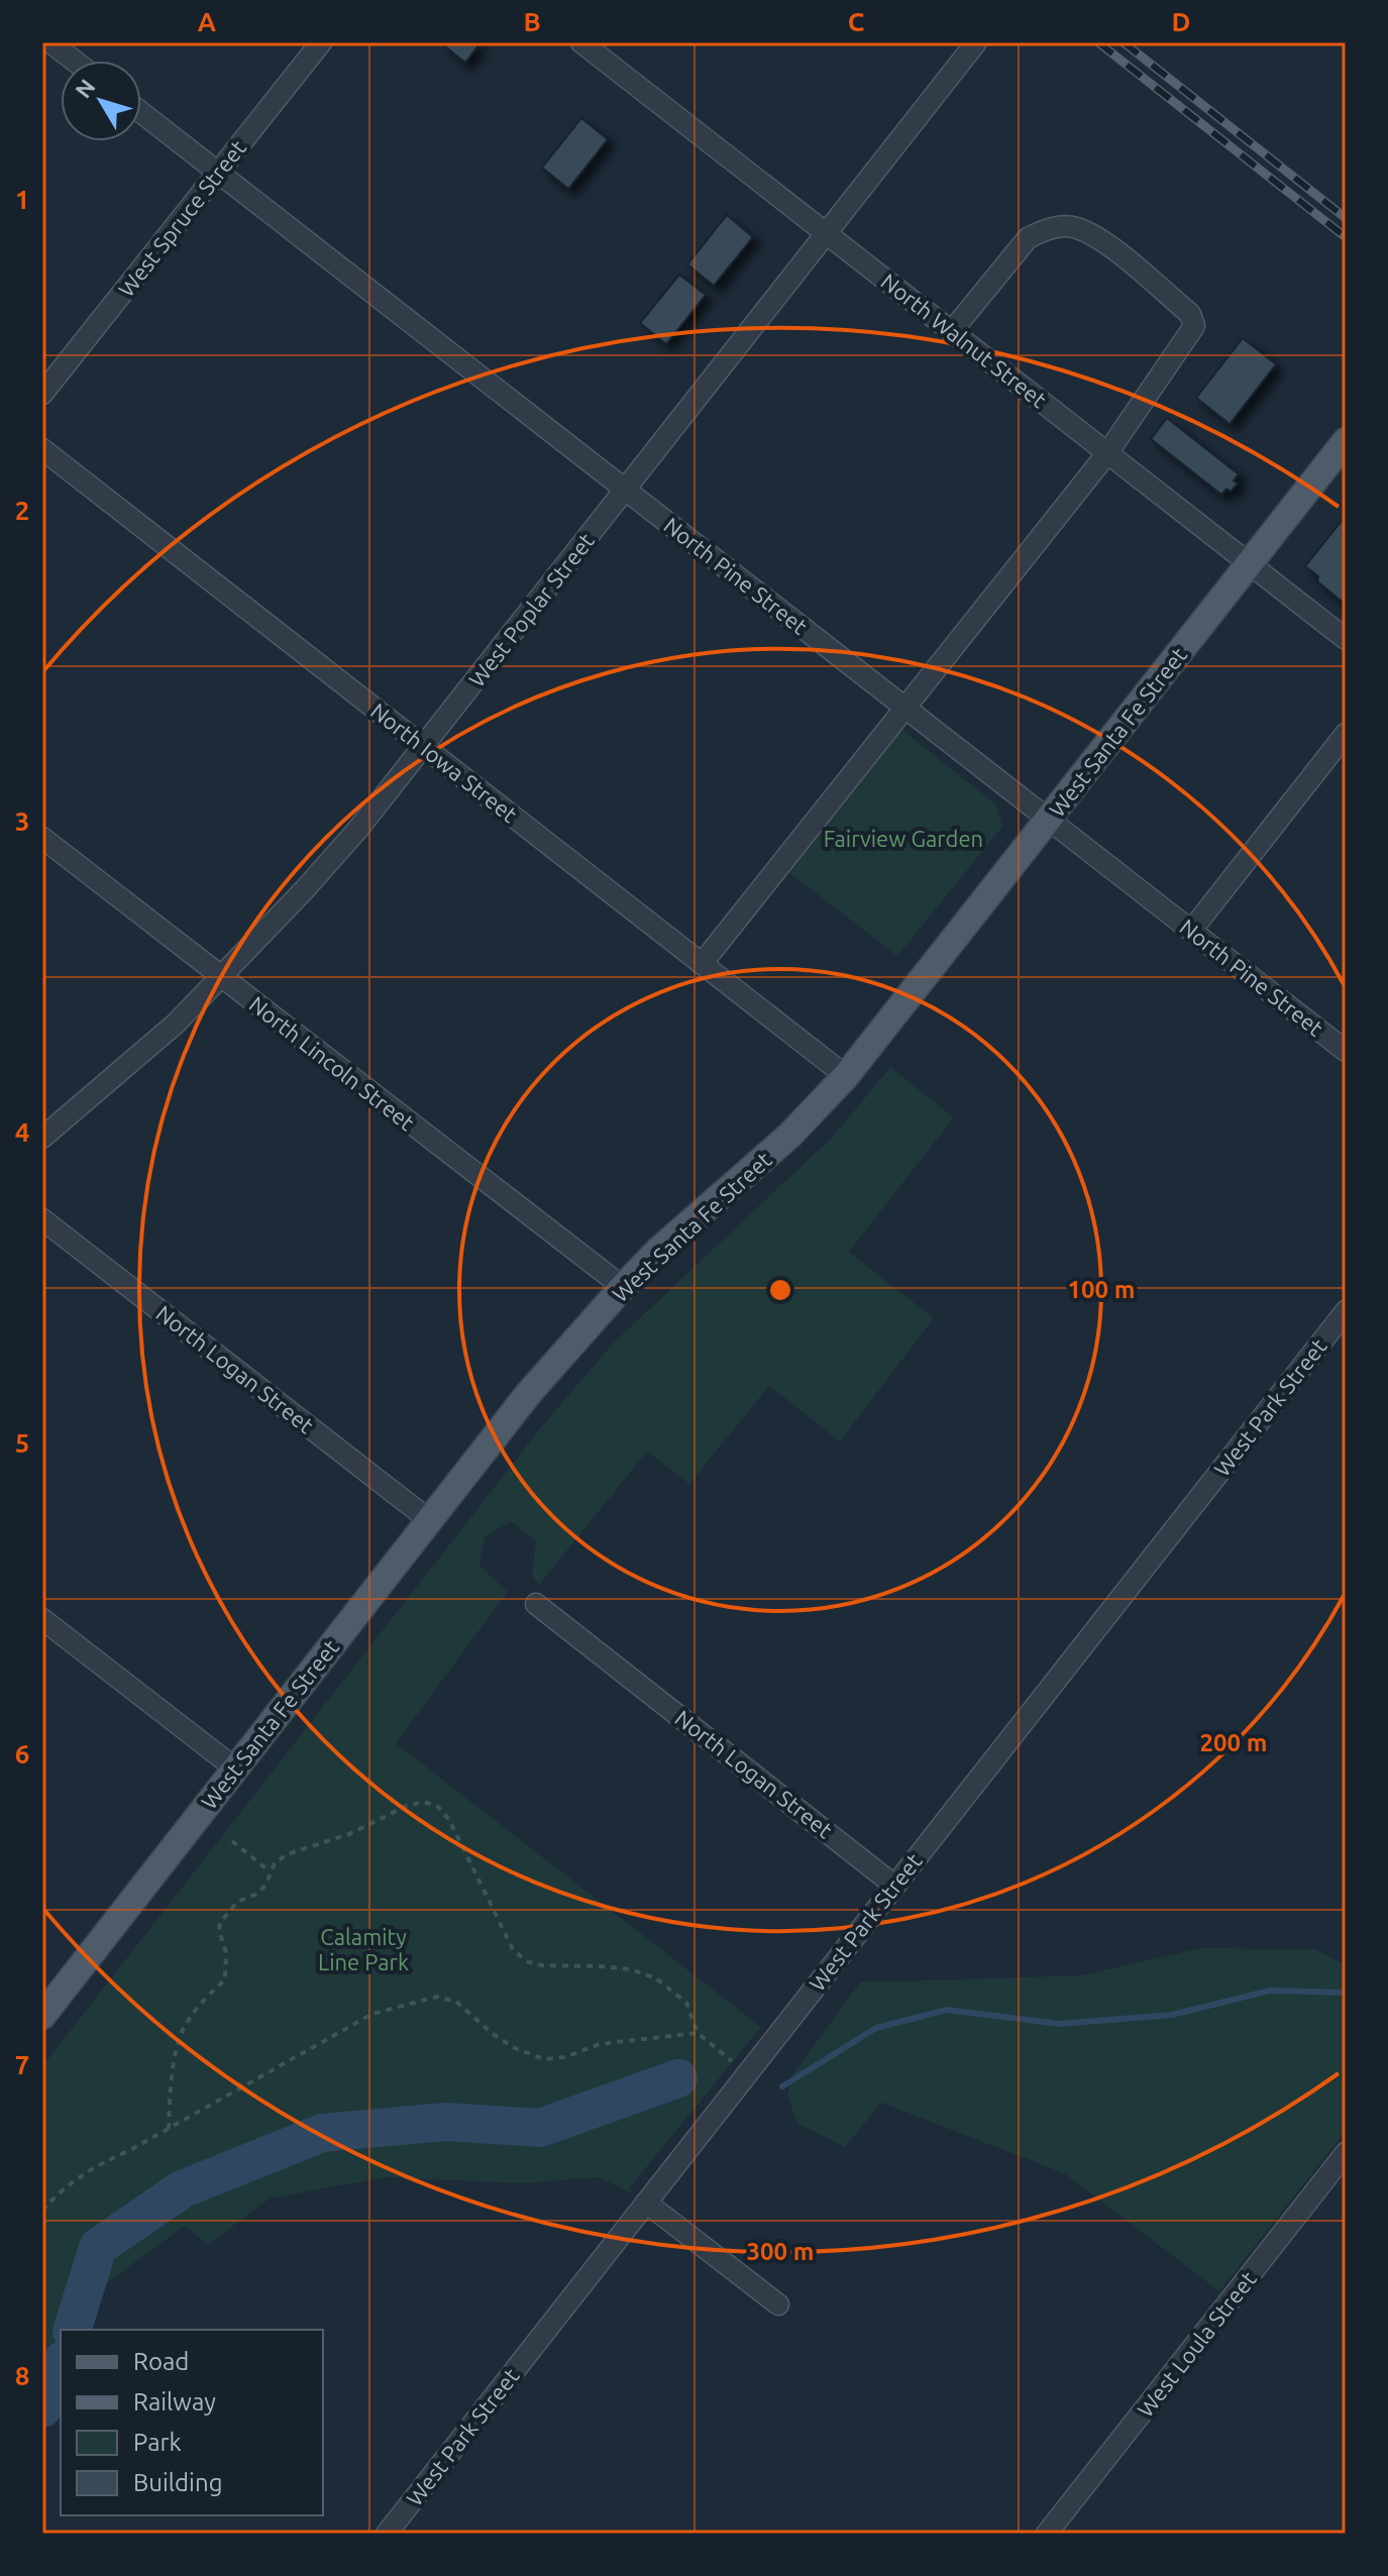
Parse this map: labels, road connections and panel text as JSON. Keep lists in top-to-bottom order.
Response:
{
  "streets": {
    "main road": ["West Santa Fe Street"],
    "street": [
      "West Spruce Street",
      "North Walnut Street",
      "North Pine Street",
      "West Poplar Street",
      "North Iowa Street",
      "North Lincoln Street",
      "North Logan Street",
      "West Park Street",
      "West Loula Street"
    ]
  },
  "crossings": [
    ["West Spruce Street", "North Pine Street"],
    ["North Walnut Street", "West Poplar Street"],
    ["North Walnut Street", "West Santa Fe Street"],
    ["North Pine Street", "West Poplar Street"],
    ["North Pine Street", "West Santa Fe Street"],
    ["West Poplar Street", "North Iowa Street"],
    ["West Poplar Street", "North Lincoln Street"],
    ["West Santa Fe Street", "North Iowa Street"],
    ["West Santa Fe Street", "North Lincoln Street"],
    ["West Santa Fe Street", "North Logan Street"],
    ["North Logan Street", "West Park Street"]
  ],
  "parks": ["Fairview Garden", "Calamity Line Park"],
  "legend": [
    "Road",
    "Railway",
    "Park",
    "Building"
  ],
  "north": "top left",
  "grid": {
    "columns": [
      "A",
      "B",
      "C",
      "D"
    ],
    "rows": [
      "1",
      "2",
      "3",
      "4",
      "5",
      "6",
      "7",
      "8"
    ]
  },
  "rings": ["100 m", "200 m", "300 m"]
}
